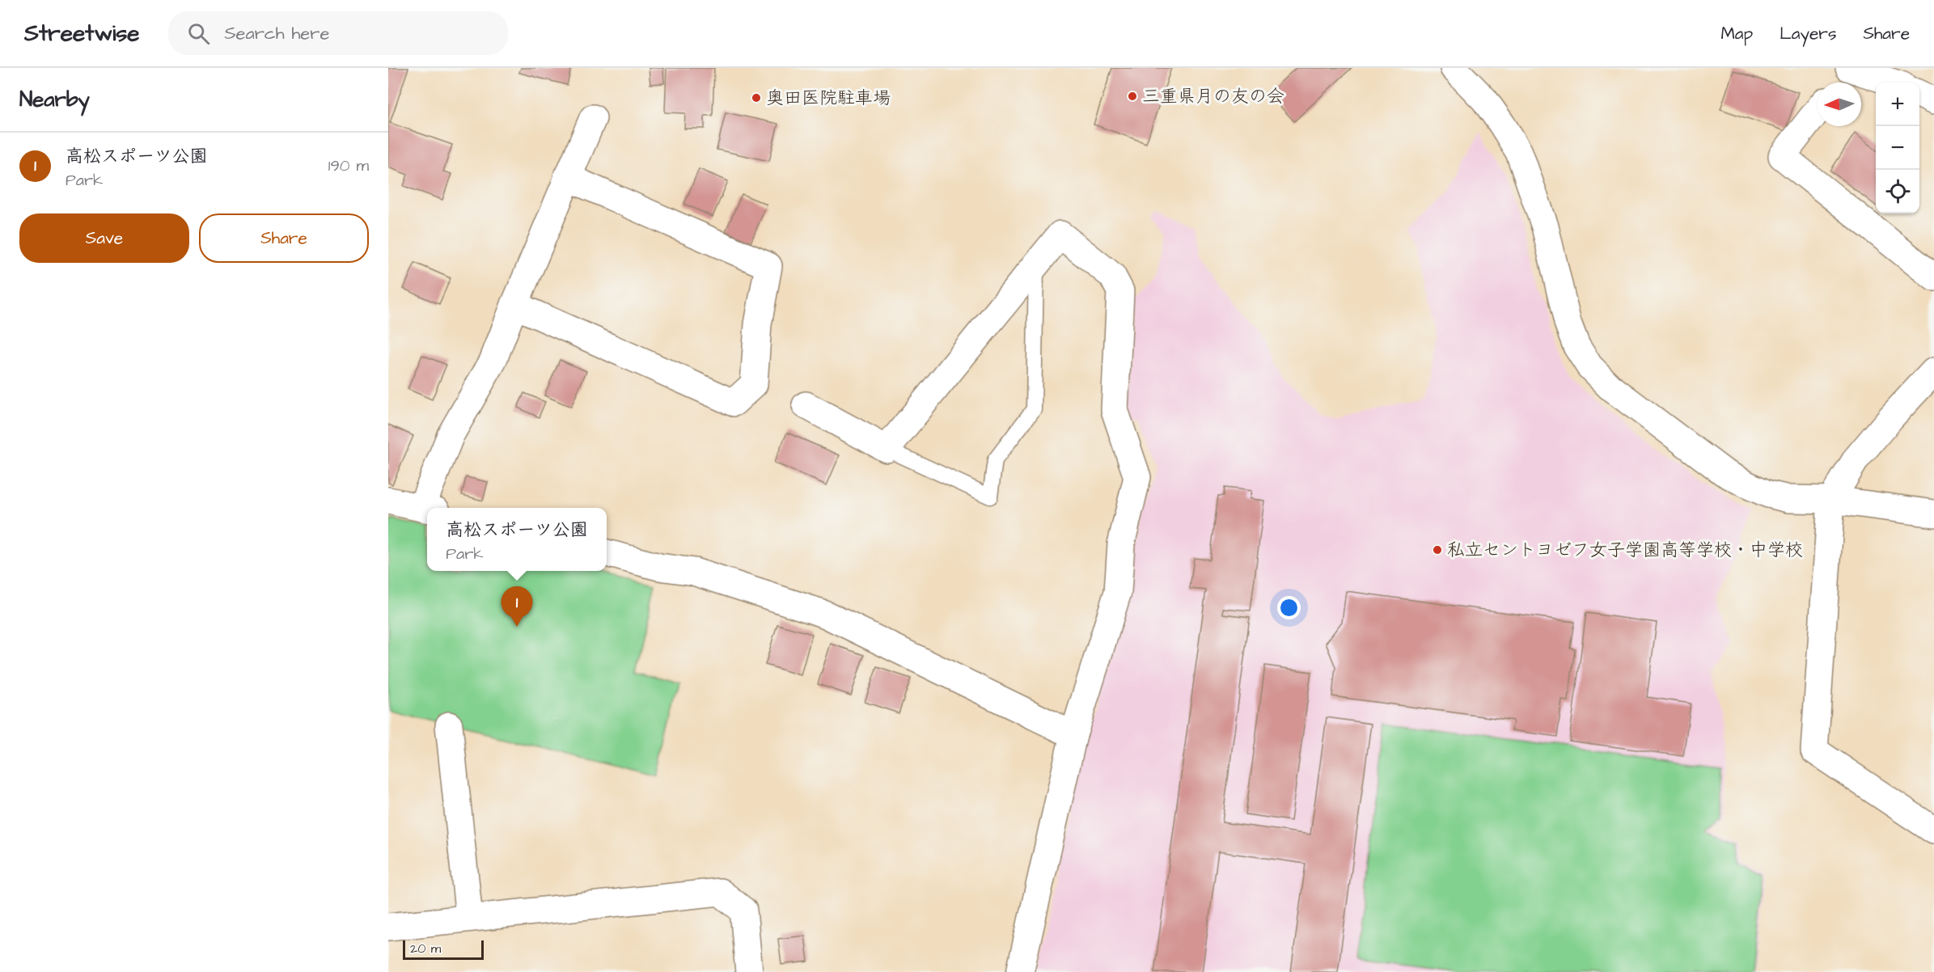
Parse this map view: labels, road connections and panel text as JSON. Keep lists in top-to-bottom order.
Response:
{
  "places": ["三重県月の友の会", "奥田医院駐車場", "私立セントヨゼフ女子学園高等学校・中学校"],
  "scale_bar": "20 m",
  "north": "left",
  "page": {
    "header": "Streetwise",
    "search": "Search here",
    "nav": ["Map", "Layers", "Share"],
    "heading": "Nearby",
    "map_buttons": ["+", "−"],
    "list": [
      {
        "mark": "1",
        "name": "高松スポーツ公園",
        "note": "Park",
        "value": "190 m"
      }
    ],
    "buttons": ["Save", "Share"],
    "popup": ["高松スポーツ公園", "Park"],
    "pins": "1",
    "scale": "20 m"
  }
}
